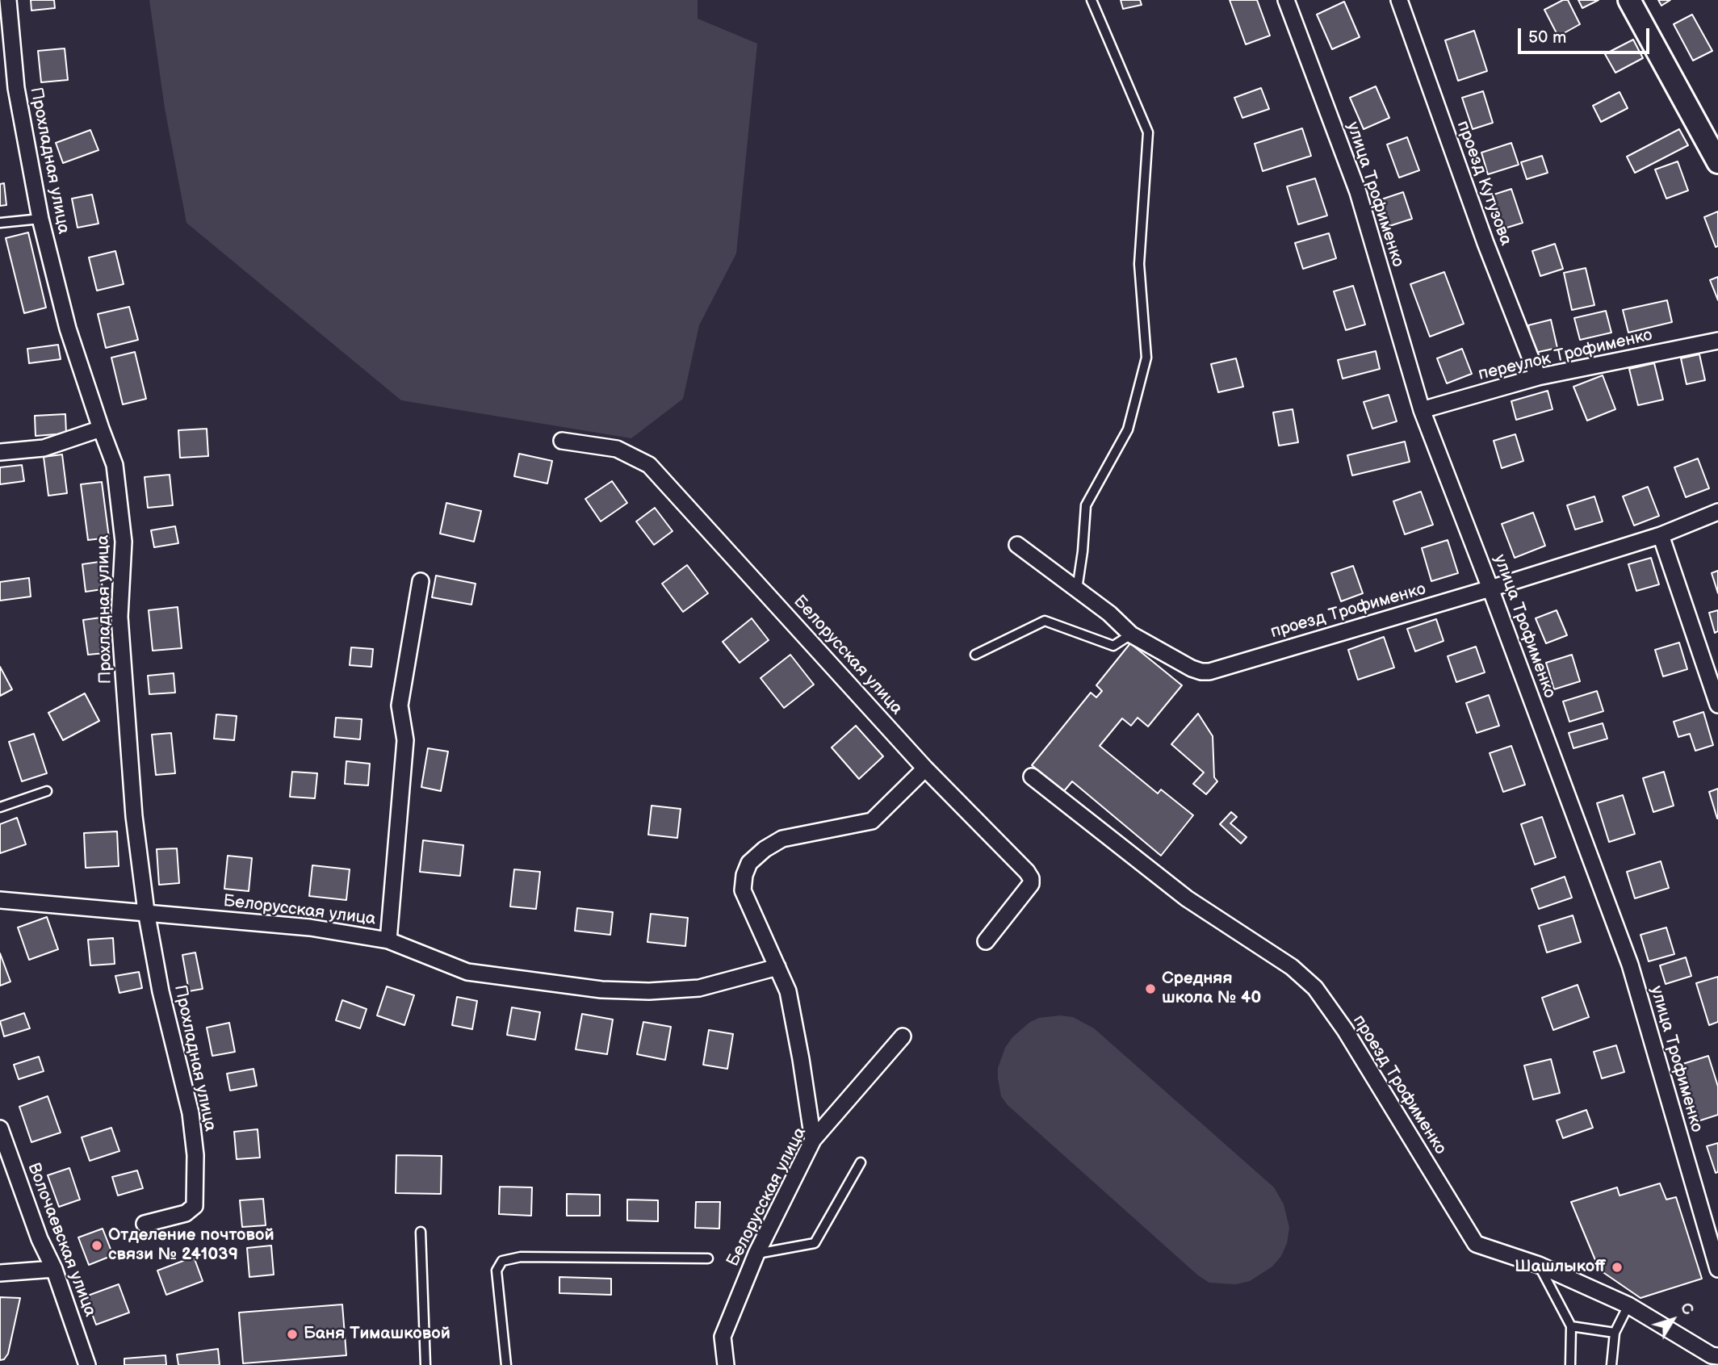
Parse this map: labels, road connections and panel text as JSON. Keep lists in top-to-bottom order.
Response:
{
  "streets": {
    "street": [
      "Прохладная улица",
      "проезд Кутузова",
      "улица Трофименко",
      "переулок Трофименко",
      "проезд Трофименко",
      "Белорусская улица",
      "Волочаевская улица"
    ]
  },
  "crossings": [
    ["Прохладная улица", "Белорусская улица"],
    ["проезд Кутузова", "переулок Трофименко"],
    ["улица Трофименко", "переулок Трофименко"],
    ["улица Трофименко", "проезд Трофименко"]
  ],
  "places": [
    "Средняя школа № 40",
    "Отделение почтовой связи № 241039",
    "Шашлыкоff",
    "Баня Тимашковой"
  ],
  "scale_bar": "50 m",
  "north": "top right"
}
